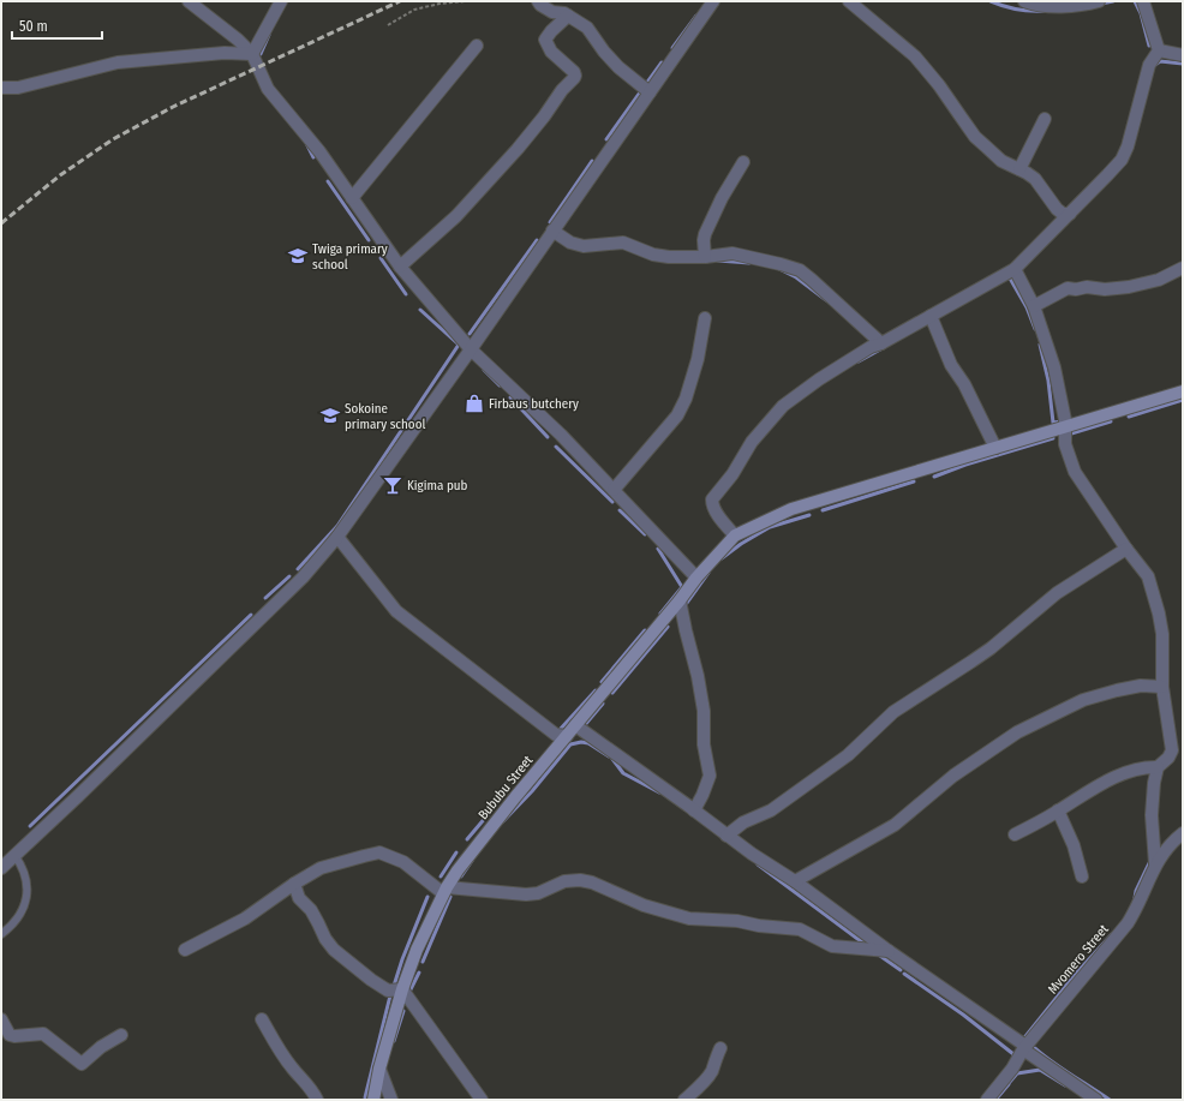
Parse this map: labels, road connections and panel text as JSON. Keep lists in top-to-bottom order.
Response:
{
  "streets": {
    "street": ["Bububu Street", "Mvomero Street"]
  },
  "places": {
    "school or university": ["Twiga primary school", "Sokoine primary school"],
    "shop": ["Firbaus butchery"],
    "bar": ["Kigima pub"]
  },
  "scale_bar": "50 m"
}
